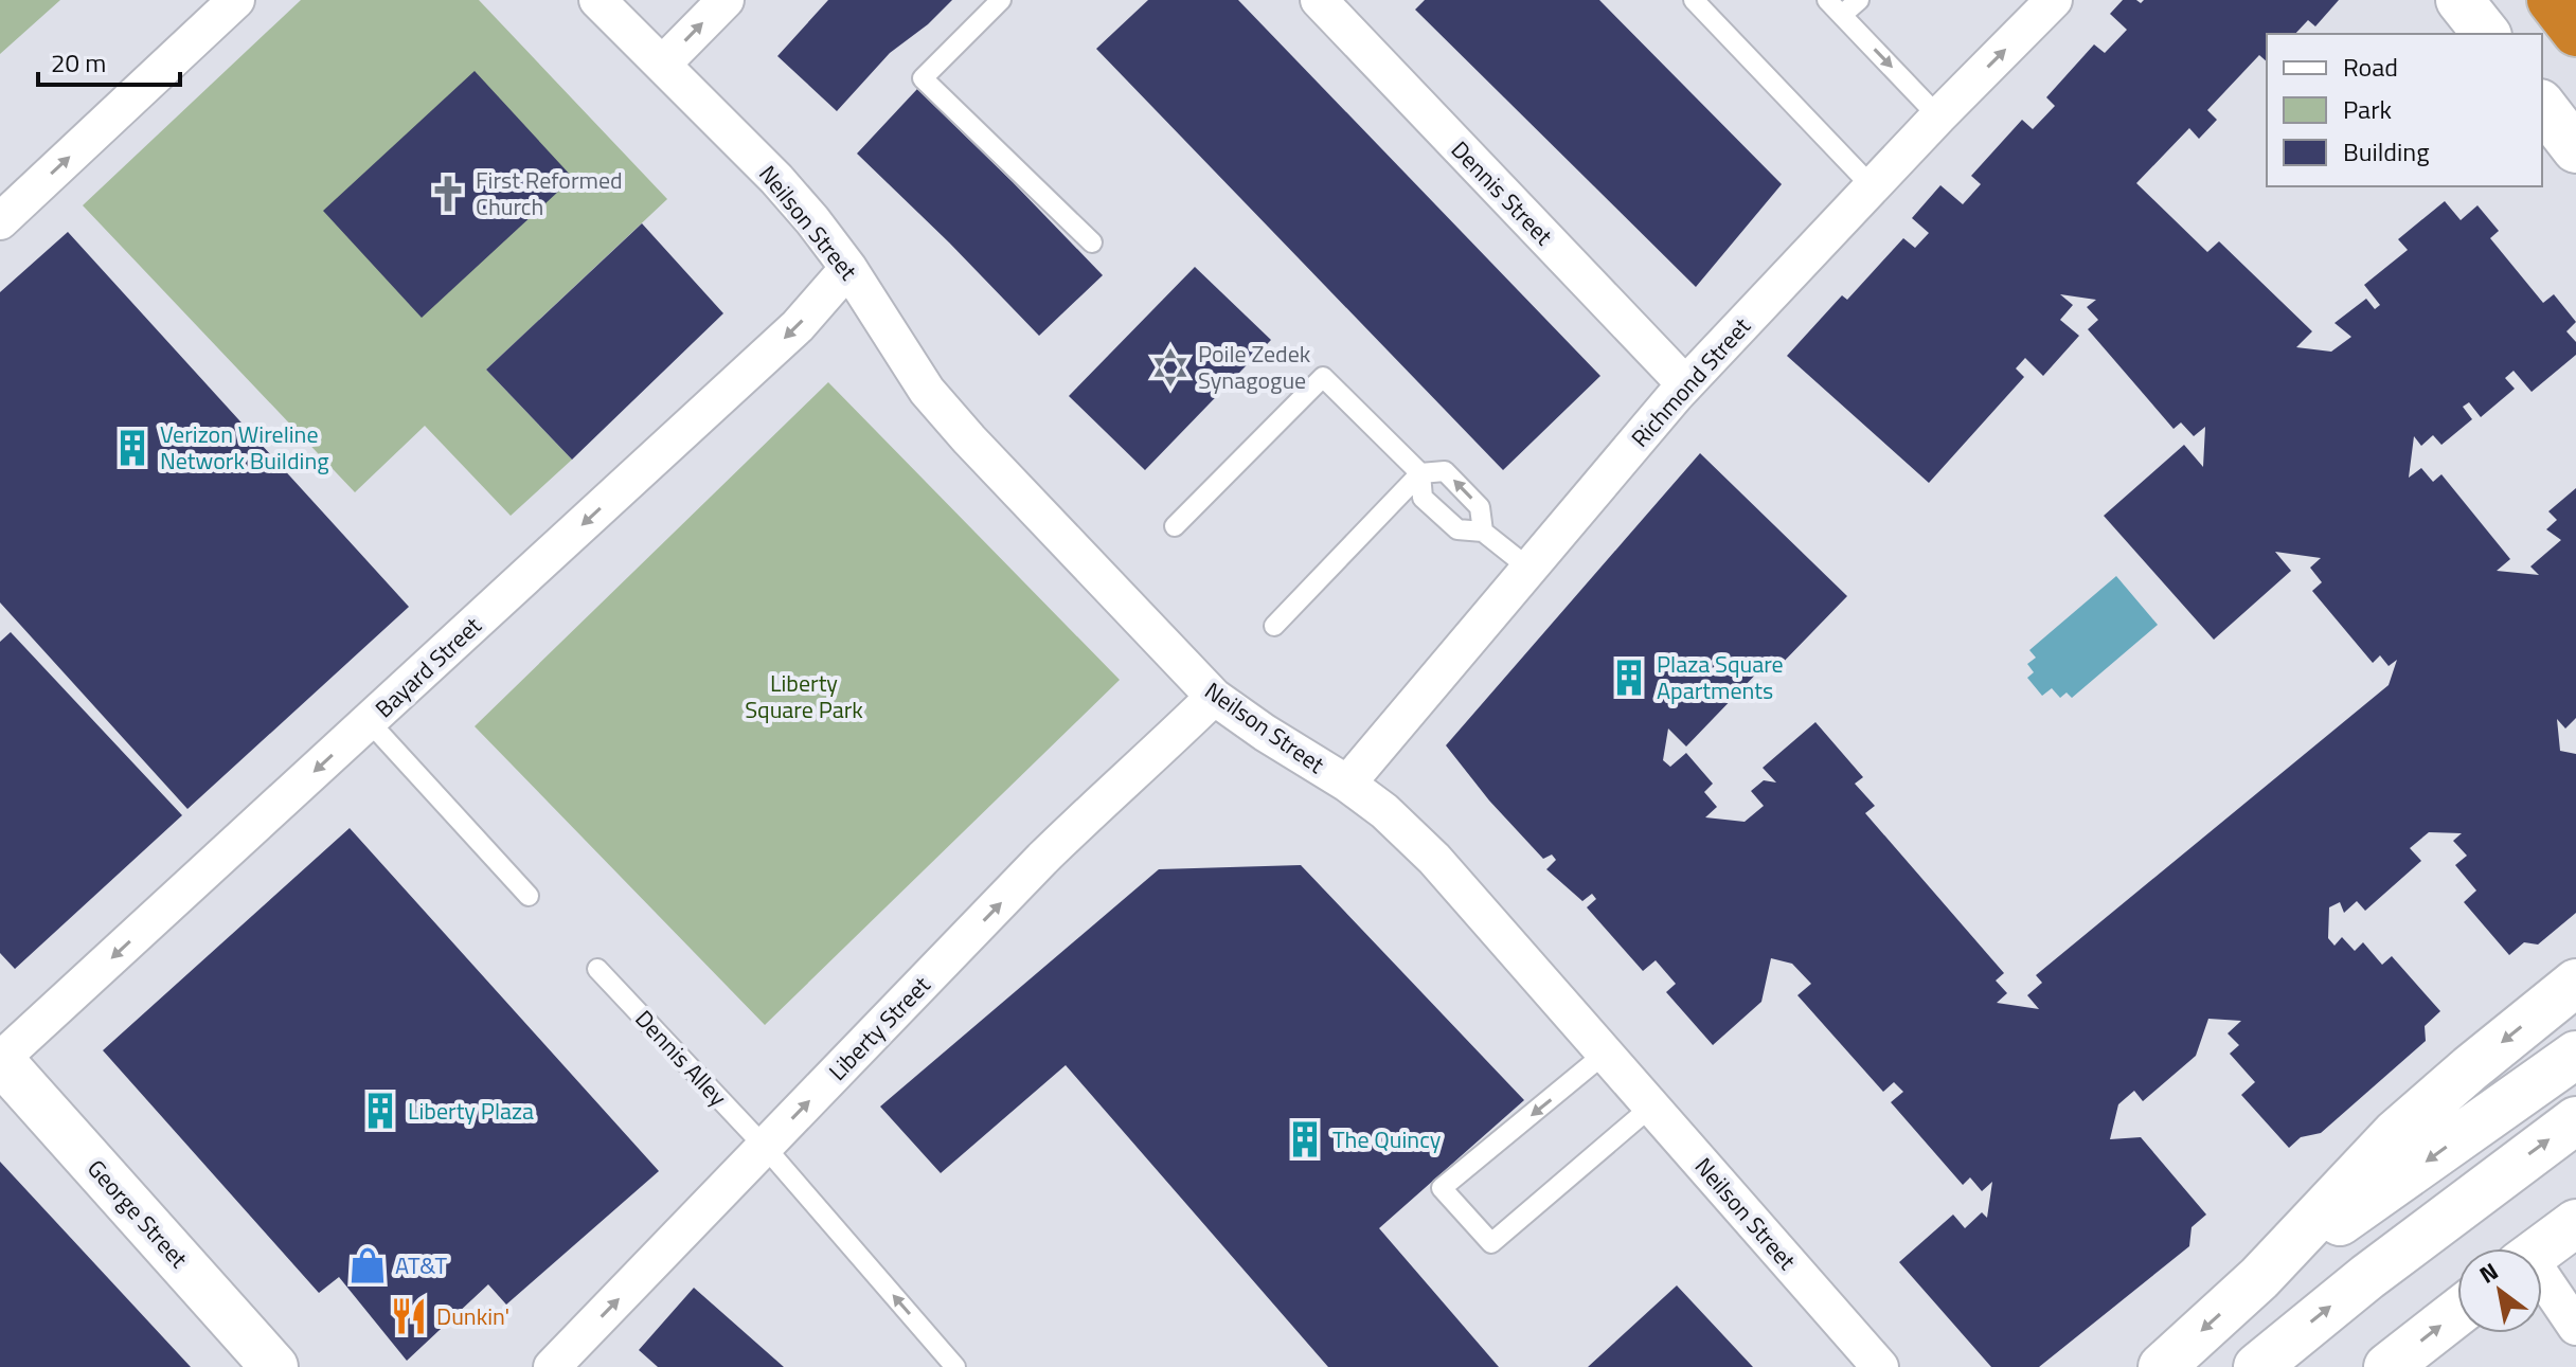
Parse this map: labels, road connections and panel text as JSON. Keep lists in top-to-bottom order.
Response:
{
  "streets": {
    "main road": ["George Street"],
    "street": [
      "Dennis Street",
      "Neilson Street",
      "Richmond Street",
      "Bayard Street",
      "Liberty Street"
    ],
    "lane": ["Dennis Alley"]
  },
  "crossings": [
    ["Dennis Street", "Richmond Street"],
    ["Neilson Street", "Richmond Street"],
    ["Neilson Street", "Bayard Street"],
    ["Neilson Street", "Liberty Street"],
    ["Bayard Street", "George Street"],
    ["Liberty Street", "Dennis Alley"]
  ],
  "one_way": ["Bayard Street", "Liberty Street", "Dennis Alley"],
  "parks": ["Liberty Square Park"],
  "places": {
    "church": ["First Reformed Church"],
    "synagogue": ["Poile Zedek Synagogue"],
    "building": [
      "Verizon Wireline Network Building",
      "Plaza Square Apartments",
      "Liberty Plaza",
      "The Quincy"
    ],
    "shop": ["AT&T"],
    "restaurant": ["Dunkin'"]
  },
  "legend": ["Road", "Park", "Building"],
  "scale_bar": "20 m",
  "north": "top left"
}
